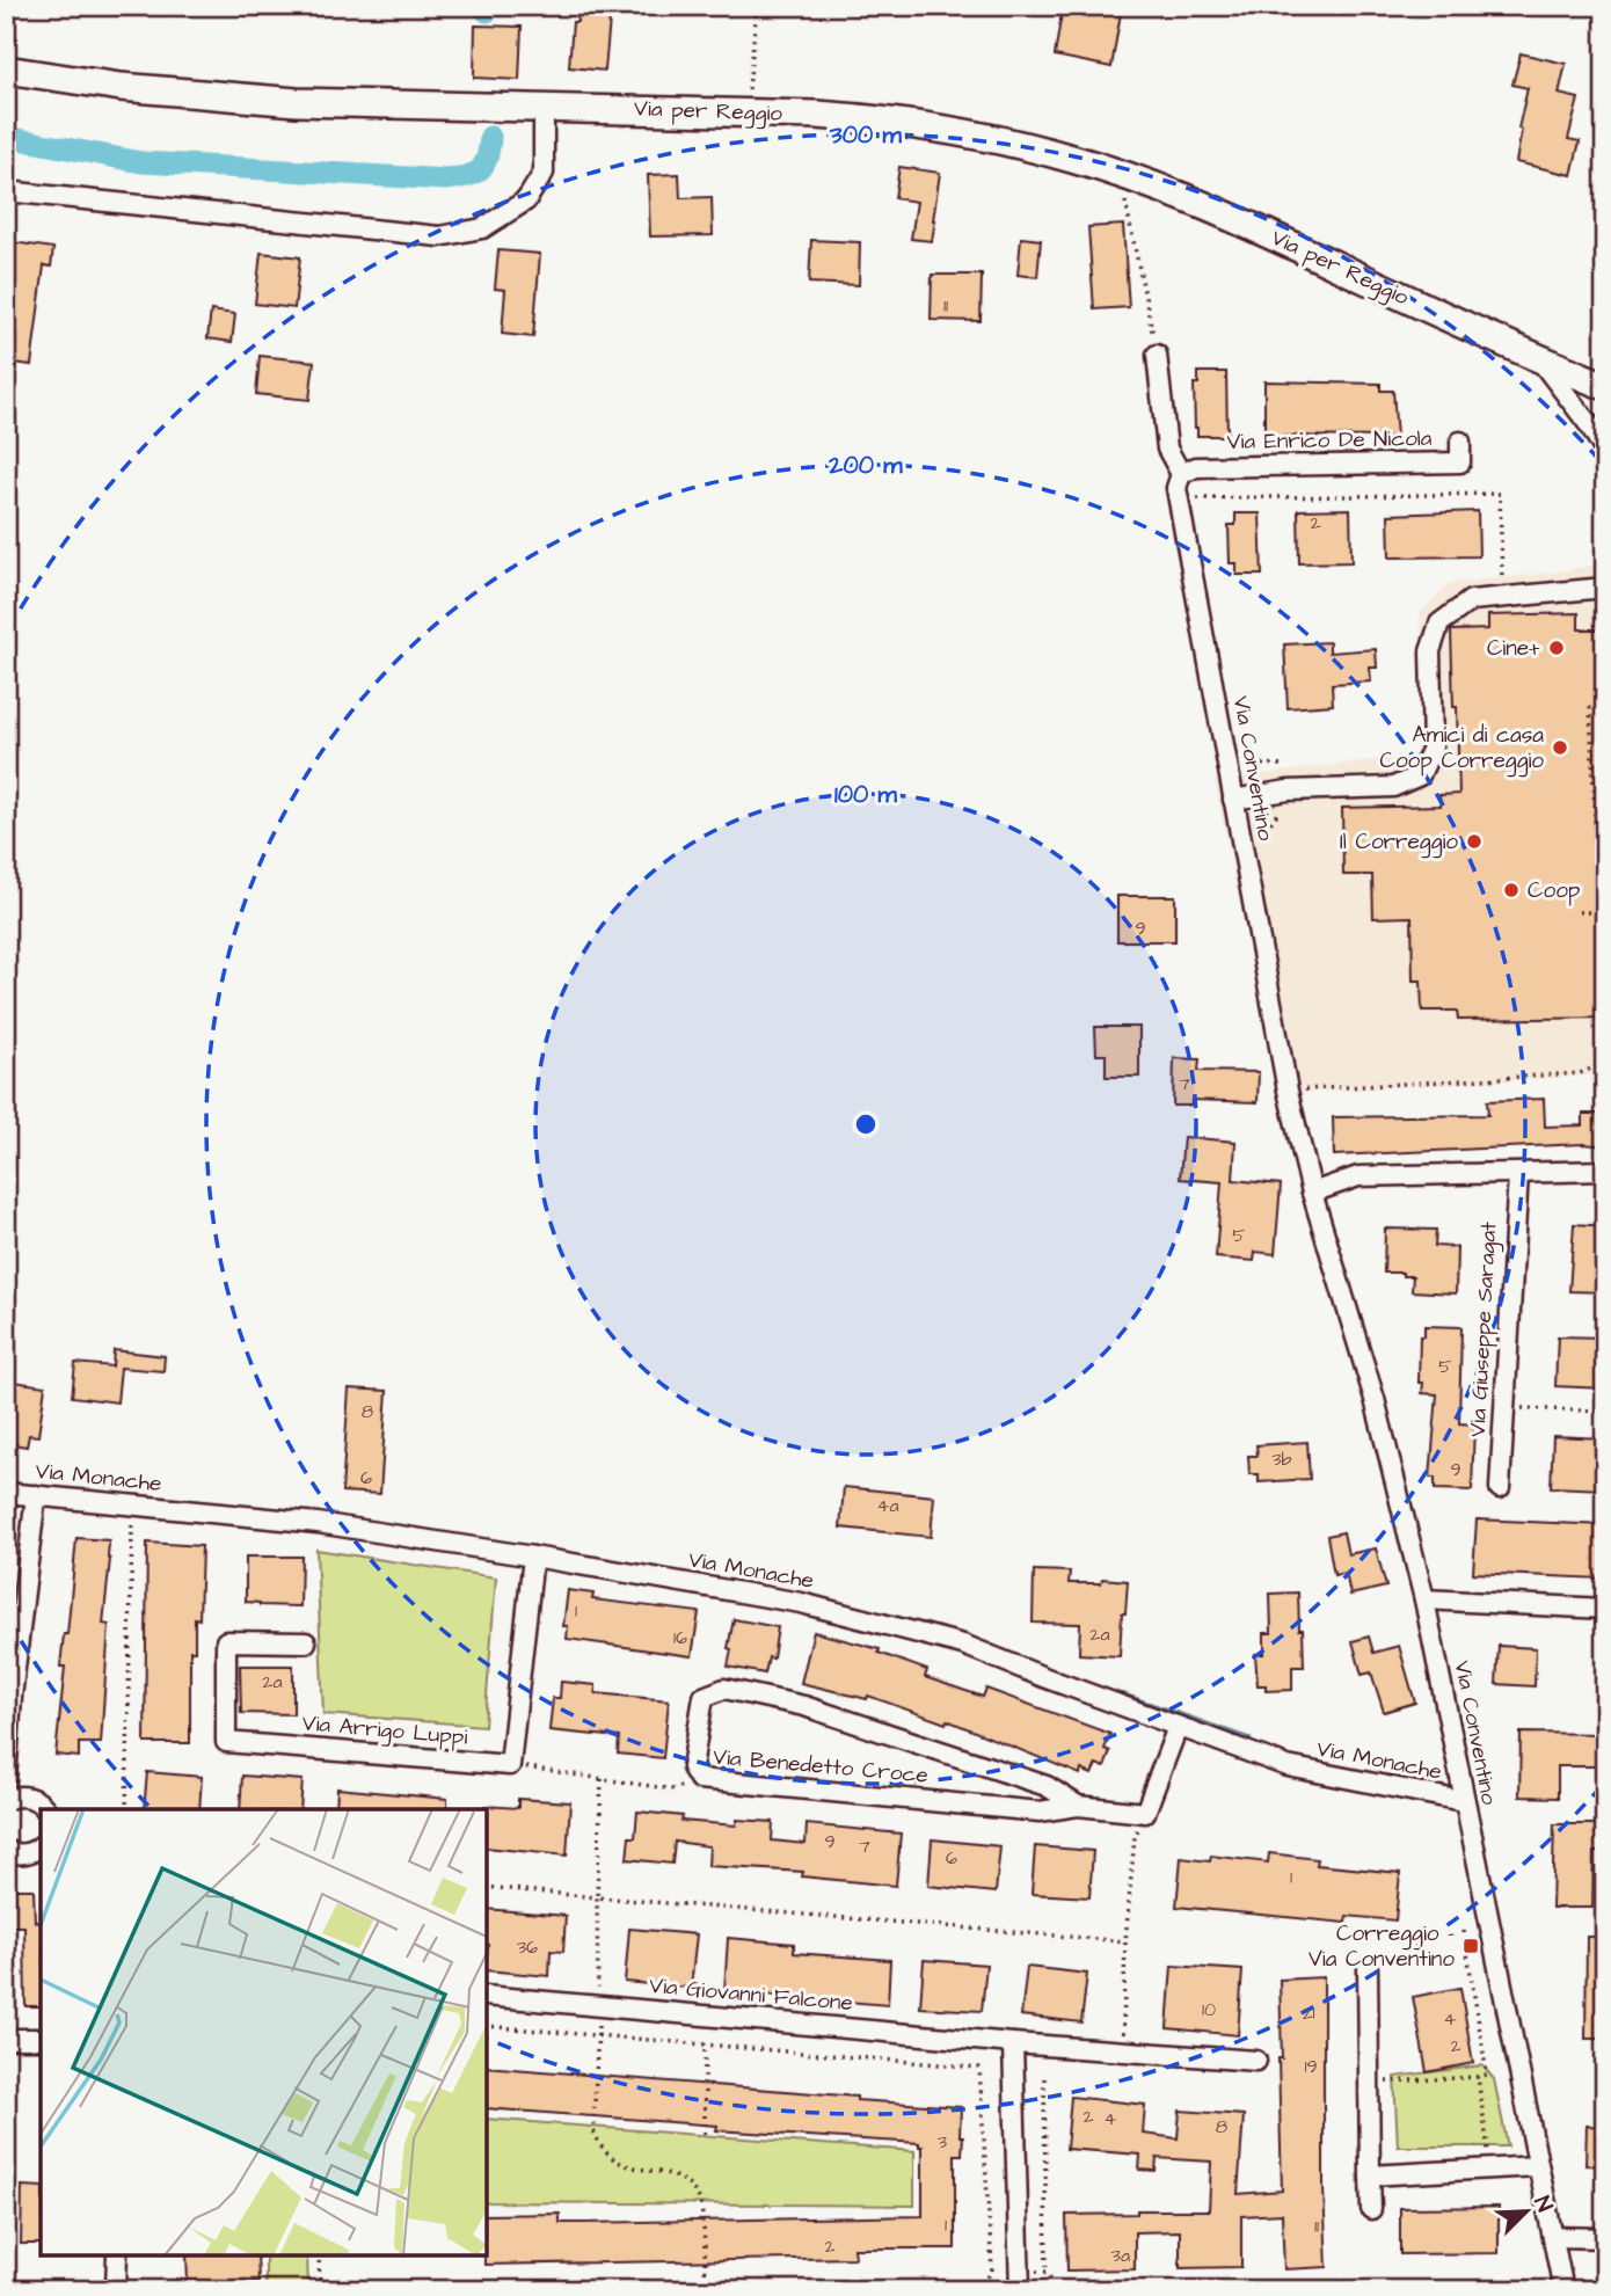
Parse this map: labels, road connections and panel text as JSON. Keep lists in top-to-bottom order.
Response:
{
  "streets": {
    "main road": ["Via per Reggio"],
    "street": [
      "Via Enrico De Nicola",
      "Via Conventino",
      "Via Giuseppe Saragat",
      "Via Monache",
      "Via Arrigo Luppi",
      "Via Benedetto Croce",
      "Via Giovanni Falcone"
    ]
  },
  "crossings": [
    ["Via Enrico De Nicola", "Via Conventino"],
    ["Via Conventino", "Via Monache"]
  ],
  "places": {
    "other": [
      "Cine+",
      "Amici di casa Coop Correggio",
      "Il Correggio",
      "Coop"
    ],
    "transit": ["Correggio - Via Conventino"]
  },
  "house_numbers": [
    "11",
    "2",
    "9",
    "7",
    "5",
    "5",
    "8",
    "3b",
    "9",
    "6",
    "4a",
    "1",
    "2a",
    "16",
    "2a",
    "9",
    "7",
    "6",
    "1",
    "36",
    "10",
    "21",
    "4",
    "2",
    "19",
    "2",
    "4",
    "8",
    "3",
    "1",
    "11",
    "2",
    "3a"
  ],
  "north": "top right",
  "rings": ["300 m", "200 m", "100 m"]
}
